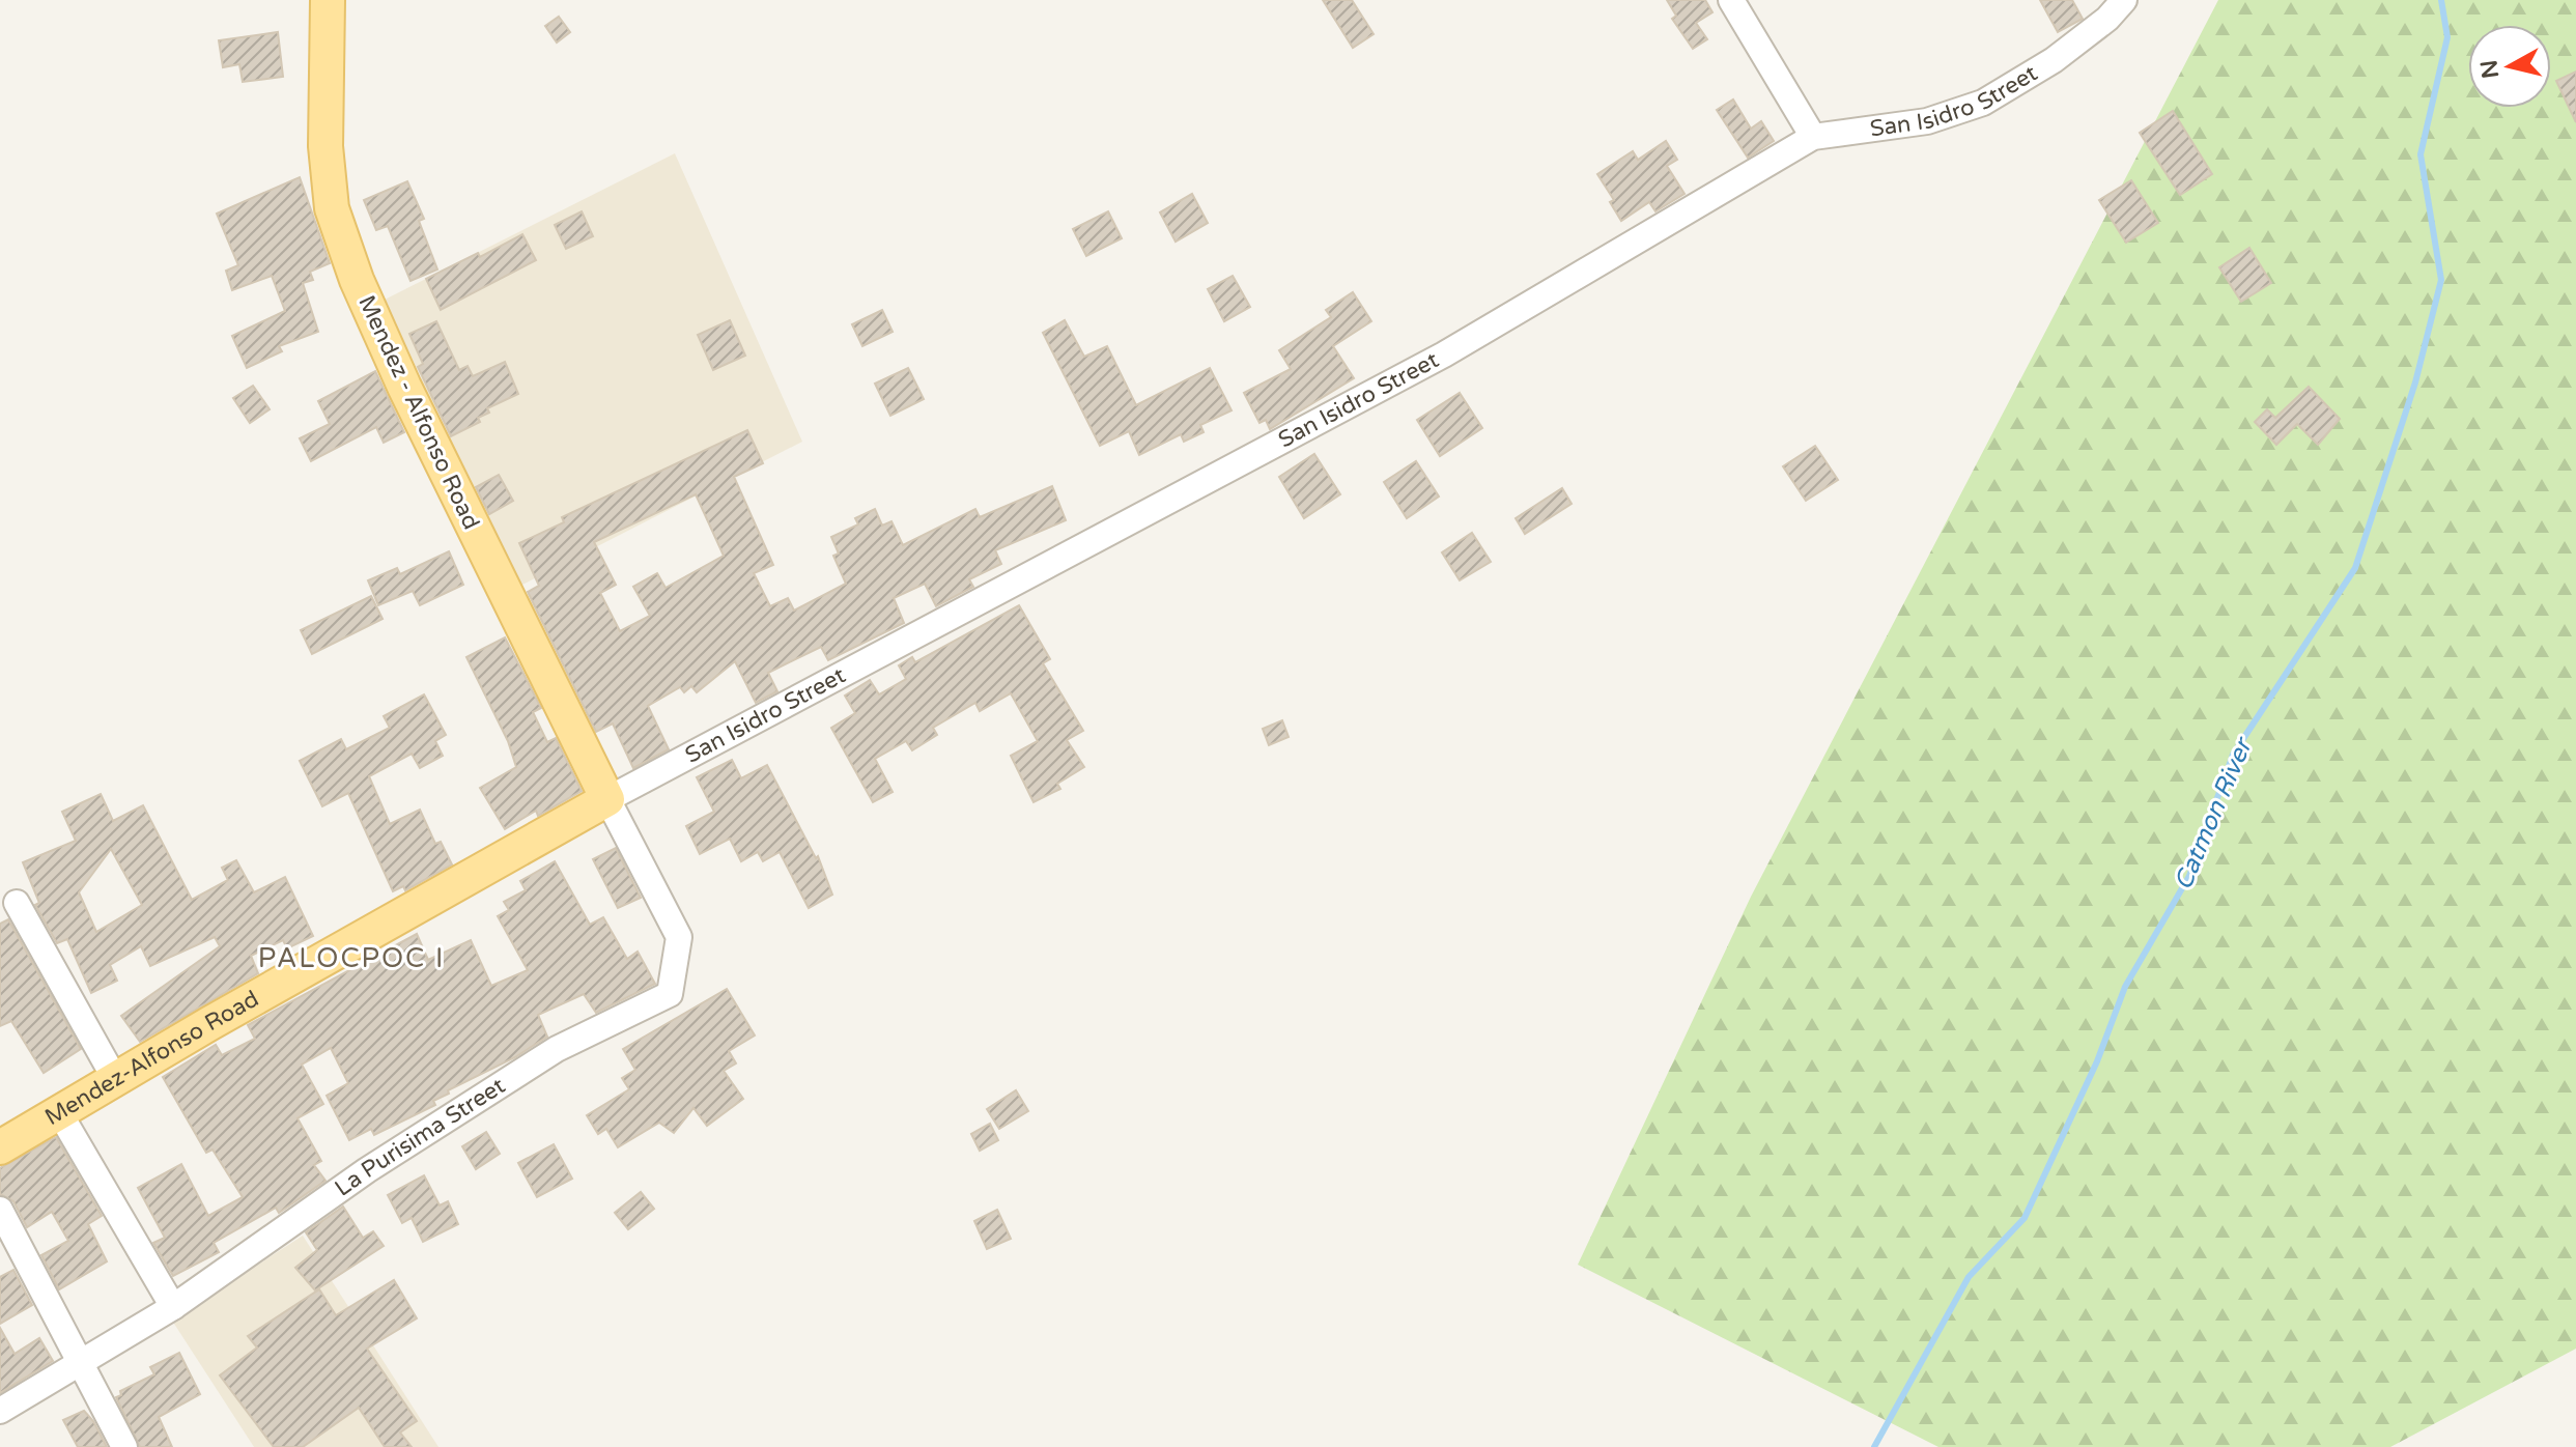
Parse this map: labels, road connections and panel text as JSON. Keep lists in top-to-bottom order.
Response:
{
  "streets": {
    "main road": ["Mendez - Alfonso Road", "Mendez-Alfonso Road"],
    "street": ["San Isidro Street", "La Purisima Street"]
  },
  "crossings": [
    ["San Isidro Street", "Mendez - Alfonso Road"],
    ["San Isidro Street", "Mendez-Alfonso Road"],
    ["San Isidro Street", "La Purisima Street"],
    ["Mendez - Alfonso Road", "Mendez-Alfonso Road"],
    ["Mendez - Alfonso Road", "La Purisima Street"],
    ["Mendez-Alfonso Road", "La Purisima Street"]
  ],
  "districts": ["PALOCPOC I"],
  "water": ["Catmon River"],
  "north": "left"
}
